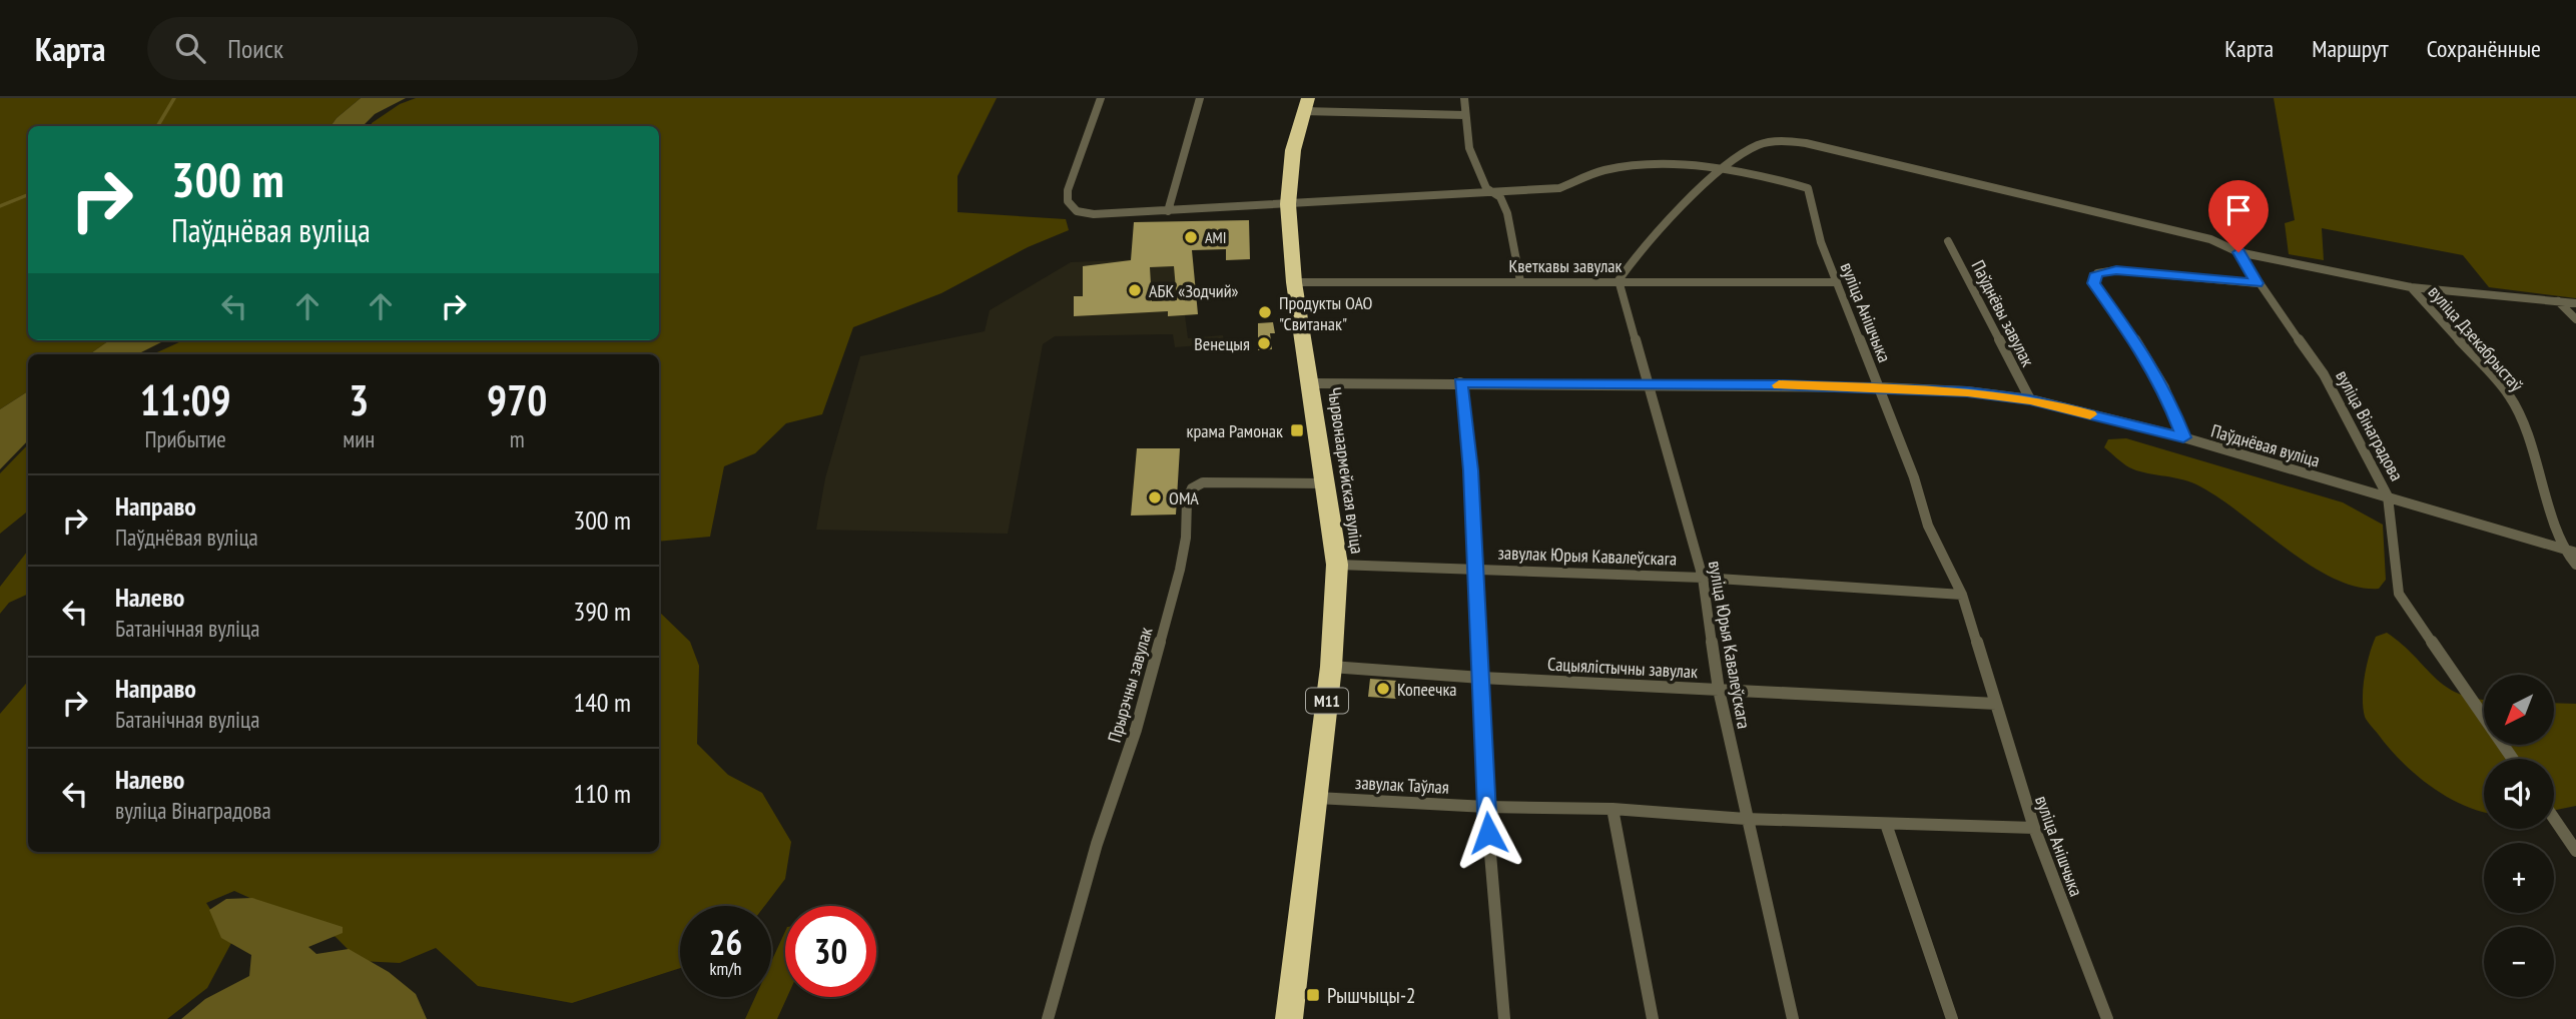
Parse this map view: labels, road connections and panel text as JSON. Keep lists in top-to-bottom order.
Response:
{
  "streets": {
    "highway": ["Чырвонаармейская вуліца", "М11"],
    "street": [
      "Кветкавы завулак",
      "вуліца Анішчыка",
      "Паўднёвы завулак",
      "вуліца Дзекабрыстаў",
      "вуліца Вінаградова",
      "Паўднёвая вуліца",
      "завулак Юрыя Кавалеўскага",
      "вуліца Юрыя Кавалеўскага",
      "Сацыялістычны завулак",
      "Прырэчны завулак",
      "завулак Таўлая"
    ]
  },
  "crossings": [
    ["Кветкавы завулак", "вуліца Анішчыка"],
    ["Кветкавы завулак", "Чырвонаармейская вуліца"],
    ["Кветкавы завулак", "вуліца Юрыя Кавалеўскага"],
    ["вуліца Анішчыка", "Паўднёвая вуліца"],
    ["вуліца Анішчыка", "Чырвонаармейская вуліца"],
    ["вуліца Анішчыка", "завулак Юрыя Кавалеўскага"],
    ["вуліца Анішчыка", "Сацыялістычны завулак"],
    ["вуліца Анішчыка", "завулак Таўлая"],
    ["Паўднёвы завулак", "Паўднёвая вуліца"],
    ["вуліца Дзекабрыстаў", "Паўднёвая вуліца"],
    ["вуліца Вінаградова", "Паўднёвая вуліца"],
    ["Паўднёвая вуліца", "Чырвонаармейская вуліца"],
    ["Паўднёвая вуліца", "вуліца Юрыя Кавалеўскага"],
    ["Чырвонаармейская вуліца", "завулак Юрыя Кавалеўскага"],
    ["Чырвонаармейская вуліца", "Сацыялістычны завулак"],
    ["Чырвонаармейская вуліца", "Прырэчны завулак"],
    ["Чырвонаармейская вуліца", "завулак Таўлая"],
    ["завулак Юрыя Кавалеўскага", "вуліца Юрыя Кавалеўскага"],
    ["вуліца Юрыя Кавалеўскага", "Сацыялістычны завулак"],
    ["вуліца Юрыя Кавалеўскага", "завулак Таўлая"]
  ],
  "places": {
    "other": [
      "AMI",
      "АБК «Зодчий»",
      "Продукты ОАО \"Свитанак\"",
      "Венецыя",
      "ОМА",
      "Копеечка"
    ],
    "transit": ["крама Рамонак", "Рышчыцы-2"]
  },
  "north": "bottom left",
  "page": {
    "header": "Карта",
    "search": "Поиск",
    "nav": ["Карта", "Маршрут", "Сохранённые"],
    "turn": ["300 m", "Паўднёвая вуліца"],
    "eta": [
      "11:09",
      "Прибытие",
      "3",
      "мин",
      "970",
      "m"
    ],
    "list": [
      {
        "name": "Направо",
        "note": "Паўднёвая вуліца",
        "value": "300 m"
      },
      {
        "name": "Налево",
        "note": "Батанічная вуліца",
        "value": "390 m"
      },
      {
        "name": "Направо",
        "note": "Батанічная вуліца",
        "value": "140 m"
      },
      {
        "name": "Налево",
        "note": "вуліца Вінаградова",
        "value": "110 m"
      }
    ],
    "map_buttons": ["+", "−"],
    "speed": "26 km/h",
    "limit": "30"
  }
}
